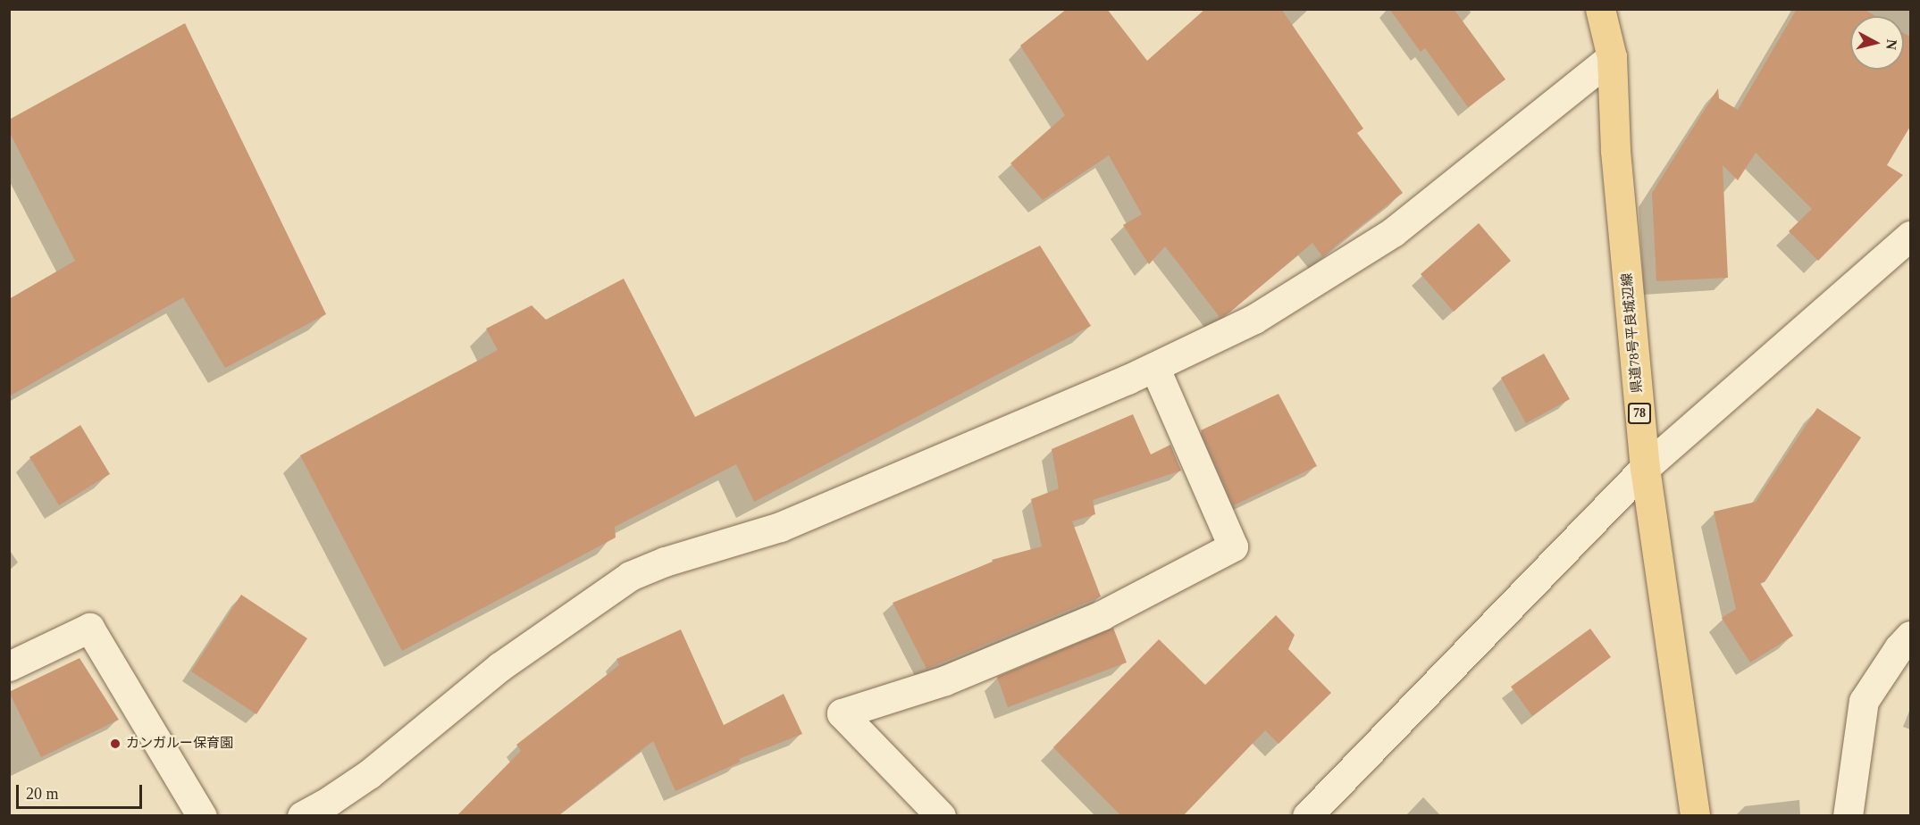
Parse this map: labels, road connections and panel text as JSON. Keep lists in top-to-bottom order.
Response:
{
  "streets": {
    "main road": ["県道78号平良城辺線", "78"]
  },
  "places": ["カンガルー保育園"],
  "scale_bar": "20 m",
  "north": "right"
}
